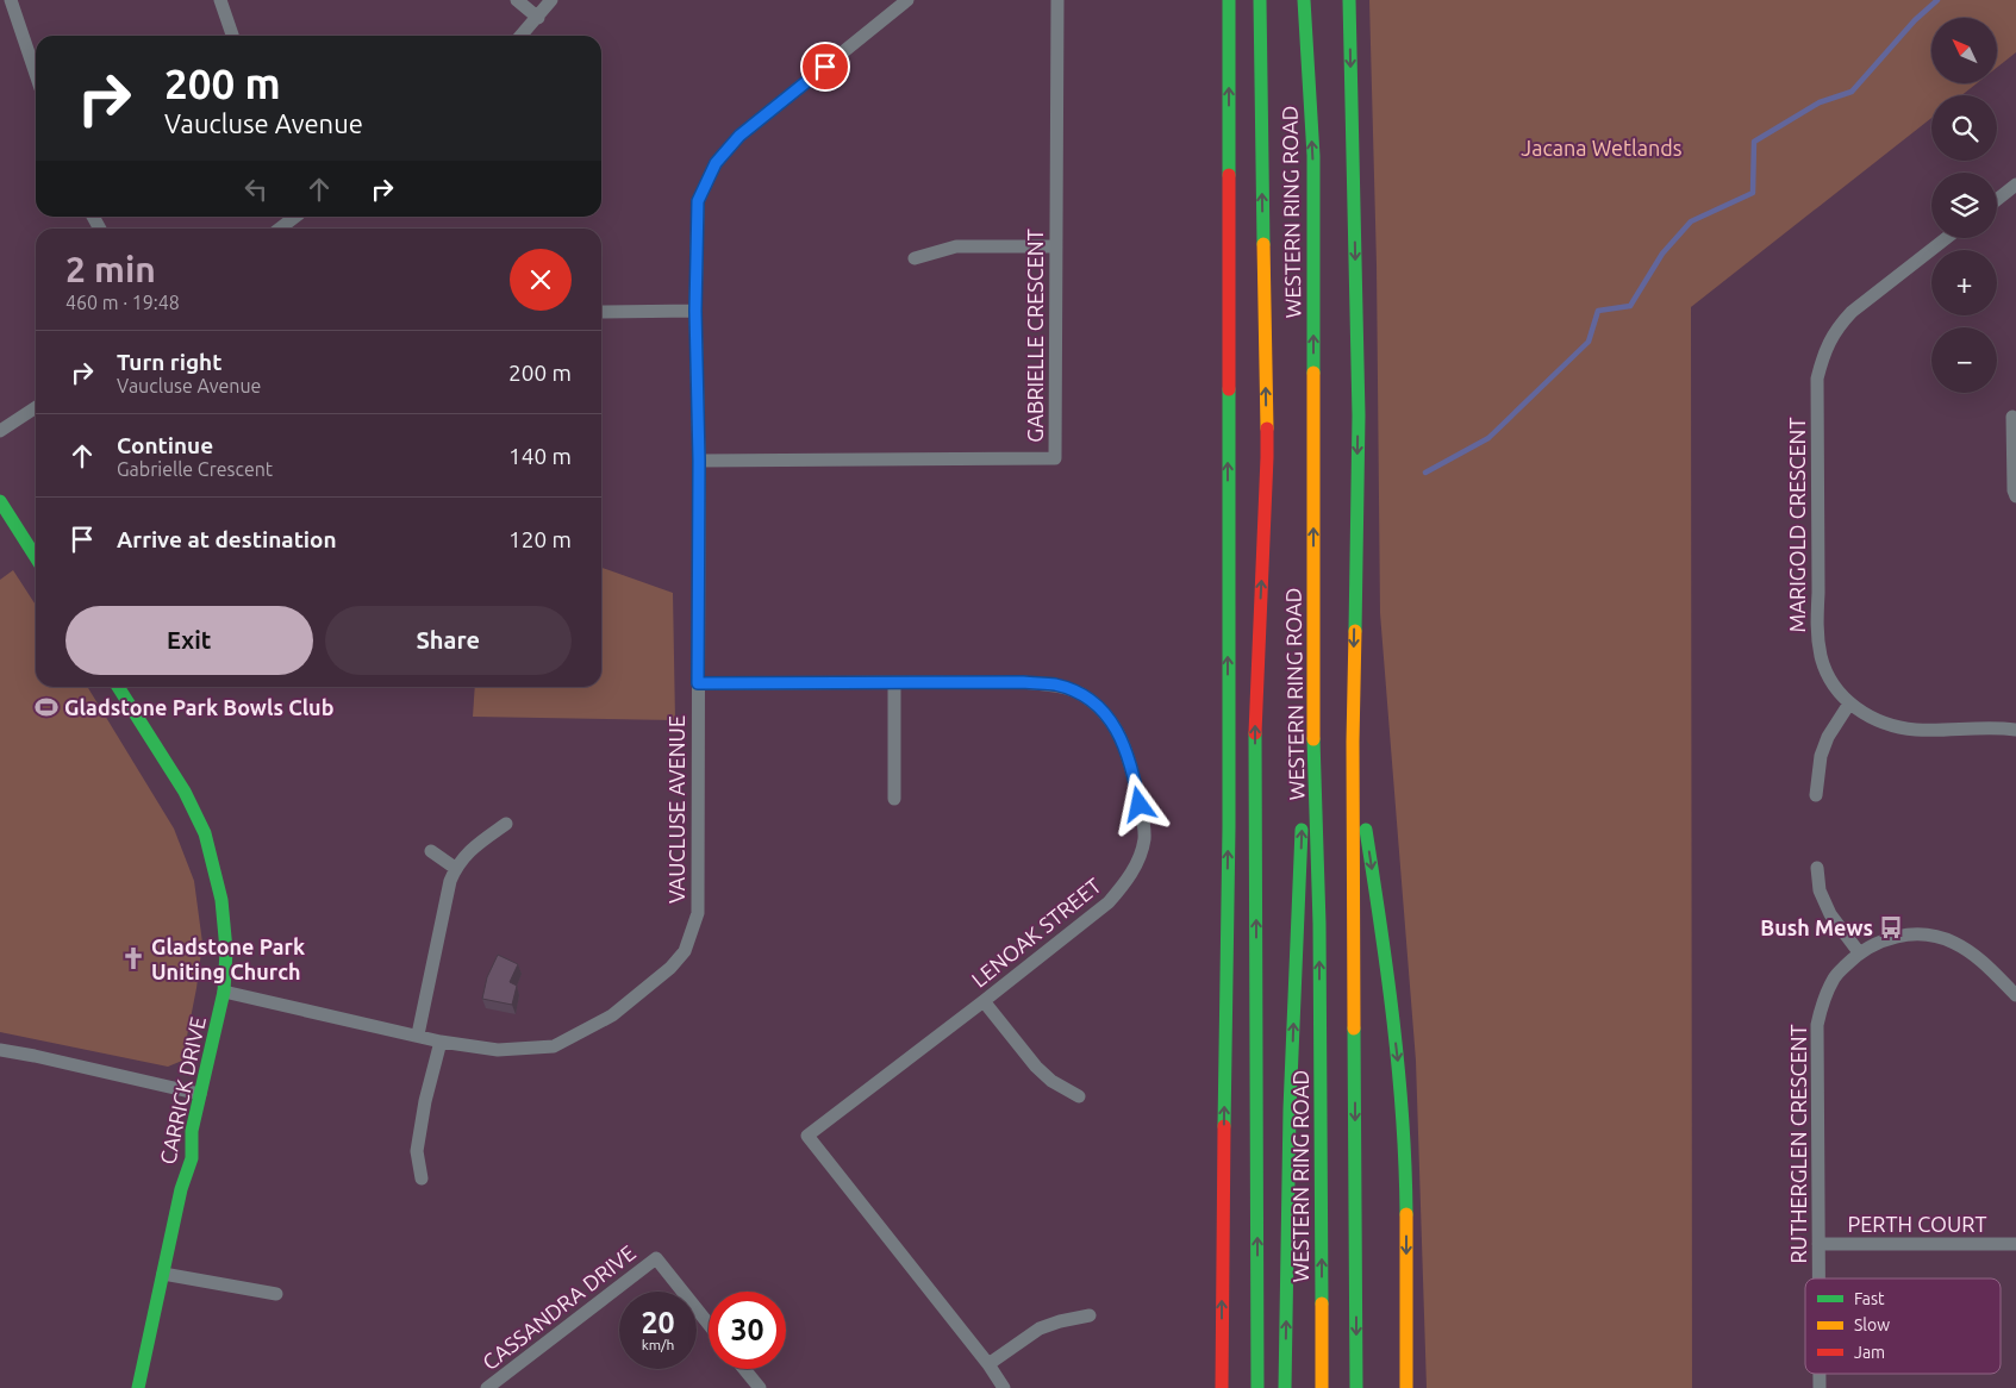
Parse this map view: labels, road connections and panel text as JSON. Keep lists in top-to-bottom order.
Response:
{
  "streets": {
    "main road": ["WESTERN RING ROAD", "CARRICK DRIVE"],
    "street": [
      "GABRIELLE CRESCENT",
      "MARIGOLD CRESCENT",
      "VAUCLUSE AVENUE",
      "LENOAK STREET",
      "RUTHERGLEN CRESCENT",
      "PERTH COURT",
      "CASSANDRA DRIVE"
    ]
  },
  "crossings": [
    ["GABRIELLE CRESCENT", "VAUCLUSE AVENUE"],
    ["VAUCLUSE AVENUE", "LENOAK STREET"],
    ["VAUCLUSE AVENUE", "CARRICK DRIVE"],
    ["RUTHERGLEN CRESCENT", "PERTH COURT"]
  ],
  "parks": ["Jacana Wetlands"],
  "places": {
    "sports": ["Gladstone Park Bowls Club"],
    "bus stop": ["Bush Mews"],
    "church": ["Gladstone Park Uniting Church"]
  },
  "legend": ["Fast", "Slow", "Jam"],
  "north": "top left",
  "page": {
    "map_buttons": ["+", "−"],
    "turn": ["200 m", "Vaucluse Avenue"],
    "heading": ["2 min", "460 m · 19:48"],
    "list": [
      {
        "name": "Turn right",
        "note": "Vaucluse Avenue",
        "value": "200 m"
      },
      {
        "name": "Continue",
        "note": "Gabrielle Crescent",
        "value": "140 m"
      },
      {
        "name": "Arrive at destination",
        "value": "120 m"
      }
    ],
    "buttons": ["Exit", "Share"],
    "speed": "20 km/h",
    "limit": "30"
  }
}
